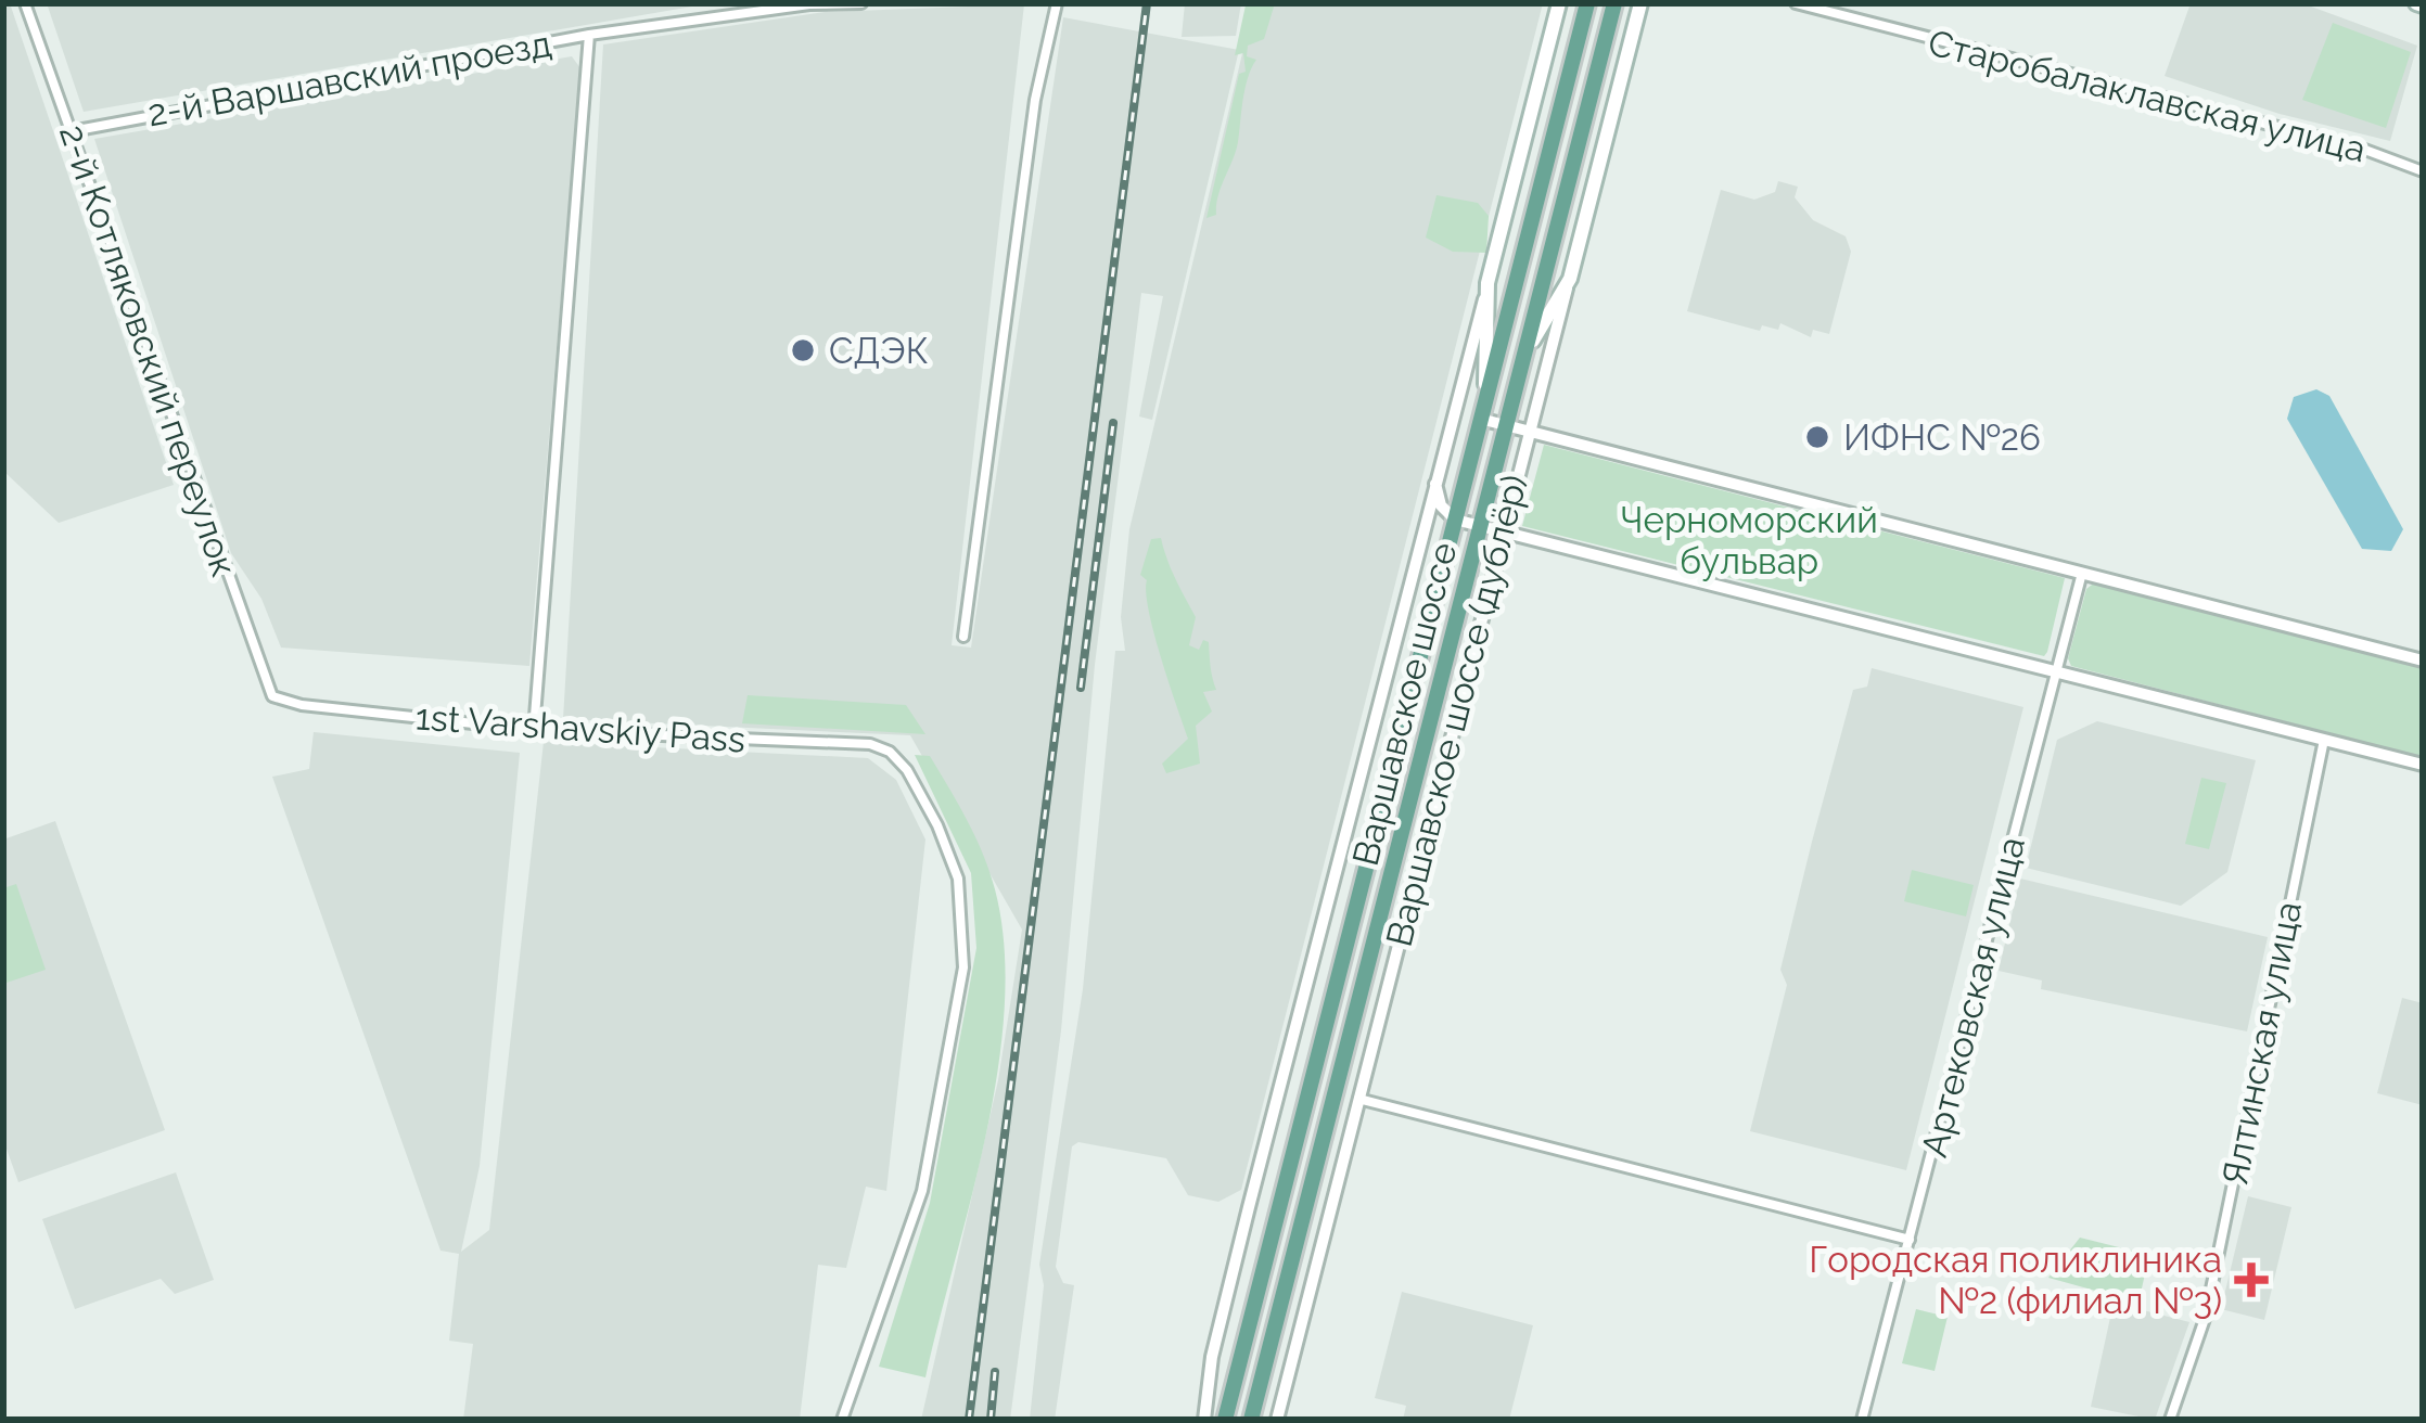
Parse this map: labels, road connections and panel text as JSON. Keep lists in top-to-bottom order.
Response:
{
  "streets": {
    "main road": ["Варшавское шоссе", "Варшавское шоссе (дублёр)"],
    "street": [
      "2-й Варшавский проезд",
      "Старобалаклавская улица",
      "2-й Котляковский переулок",
      "1st Varshavskiy Pass",
      "Артековская улица",
      "Ялтинская улица"
    ]
  },
  "crossings": [
    ["2-й Варшавский проезд", "2-й Котляковский переулок"],
    ["2-й Котляковский переулок", "1st Varshavskiy Pass"]
  ],
  "parks": ["Черноморский бульвар"],
  "places": {
    "other": ["СДЭК", "ИФНС №26"],
    "health": ["Городская поликлиника №2 (филиал №3)"]
  }
}
